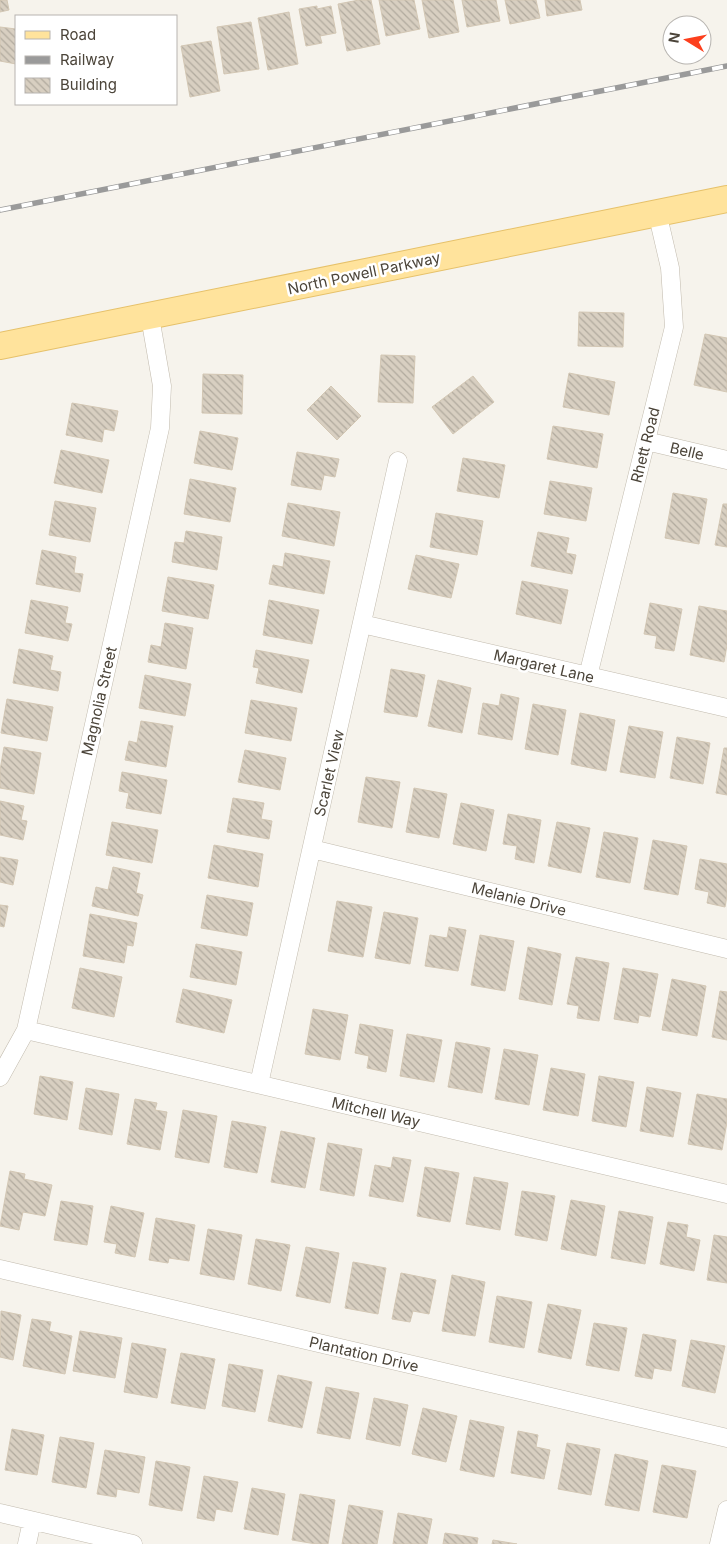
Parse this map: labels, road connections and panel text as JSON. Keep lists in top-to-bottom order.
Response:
{
  "streets": {
    "main road": ["North Powell Parkway"],
    "street": [
      "Rhett Road",
      "Belle",
      "Margaret Lane",
      "Magnolia Street",
      "Scarlet View",
      "Melanie Drive",
      "Mitchell Way",
      "Plantation Drive"
    ]
  },
  "crossings": [
    ["North Powell Parkway", "Rhett Road"],
    ["North Powell Parkway", "Magnolia Street"],
    ["Rhett Road", "Belle"],
    ["Rhett Road", "Margaret Lane"],
    ["Margaret Lane", "Scarlet View"],
    ["Magnolia Street", "Mitchell Way"],
    ["Scarlet View", "Melanie Drive"],
    ["Scarlet View", "Mitchell Way"]
  ],
  "legend": ["Road", "Railway", "Building"],
  "north": "left"
}
